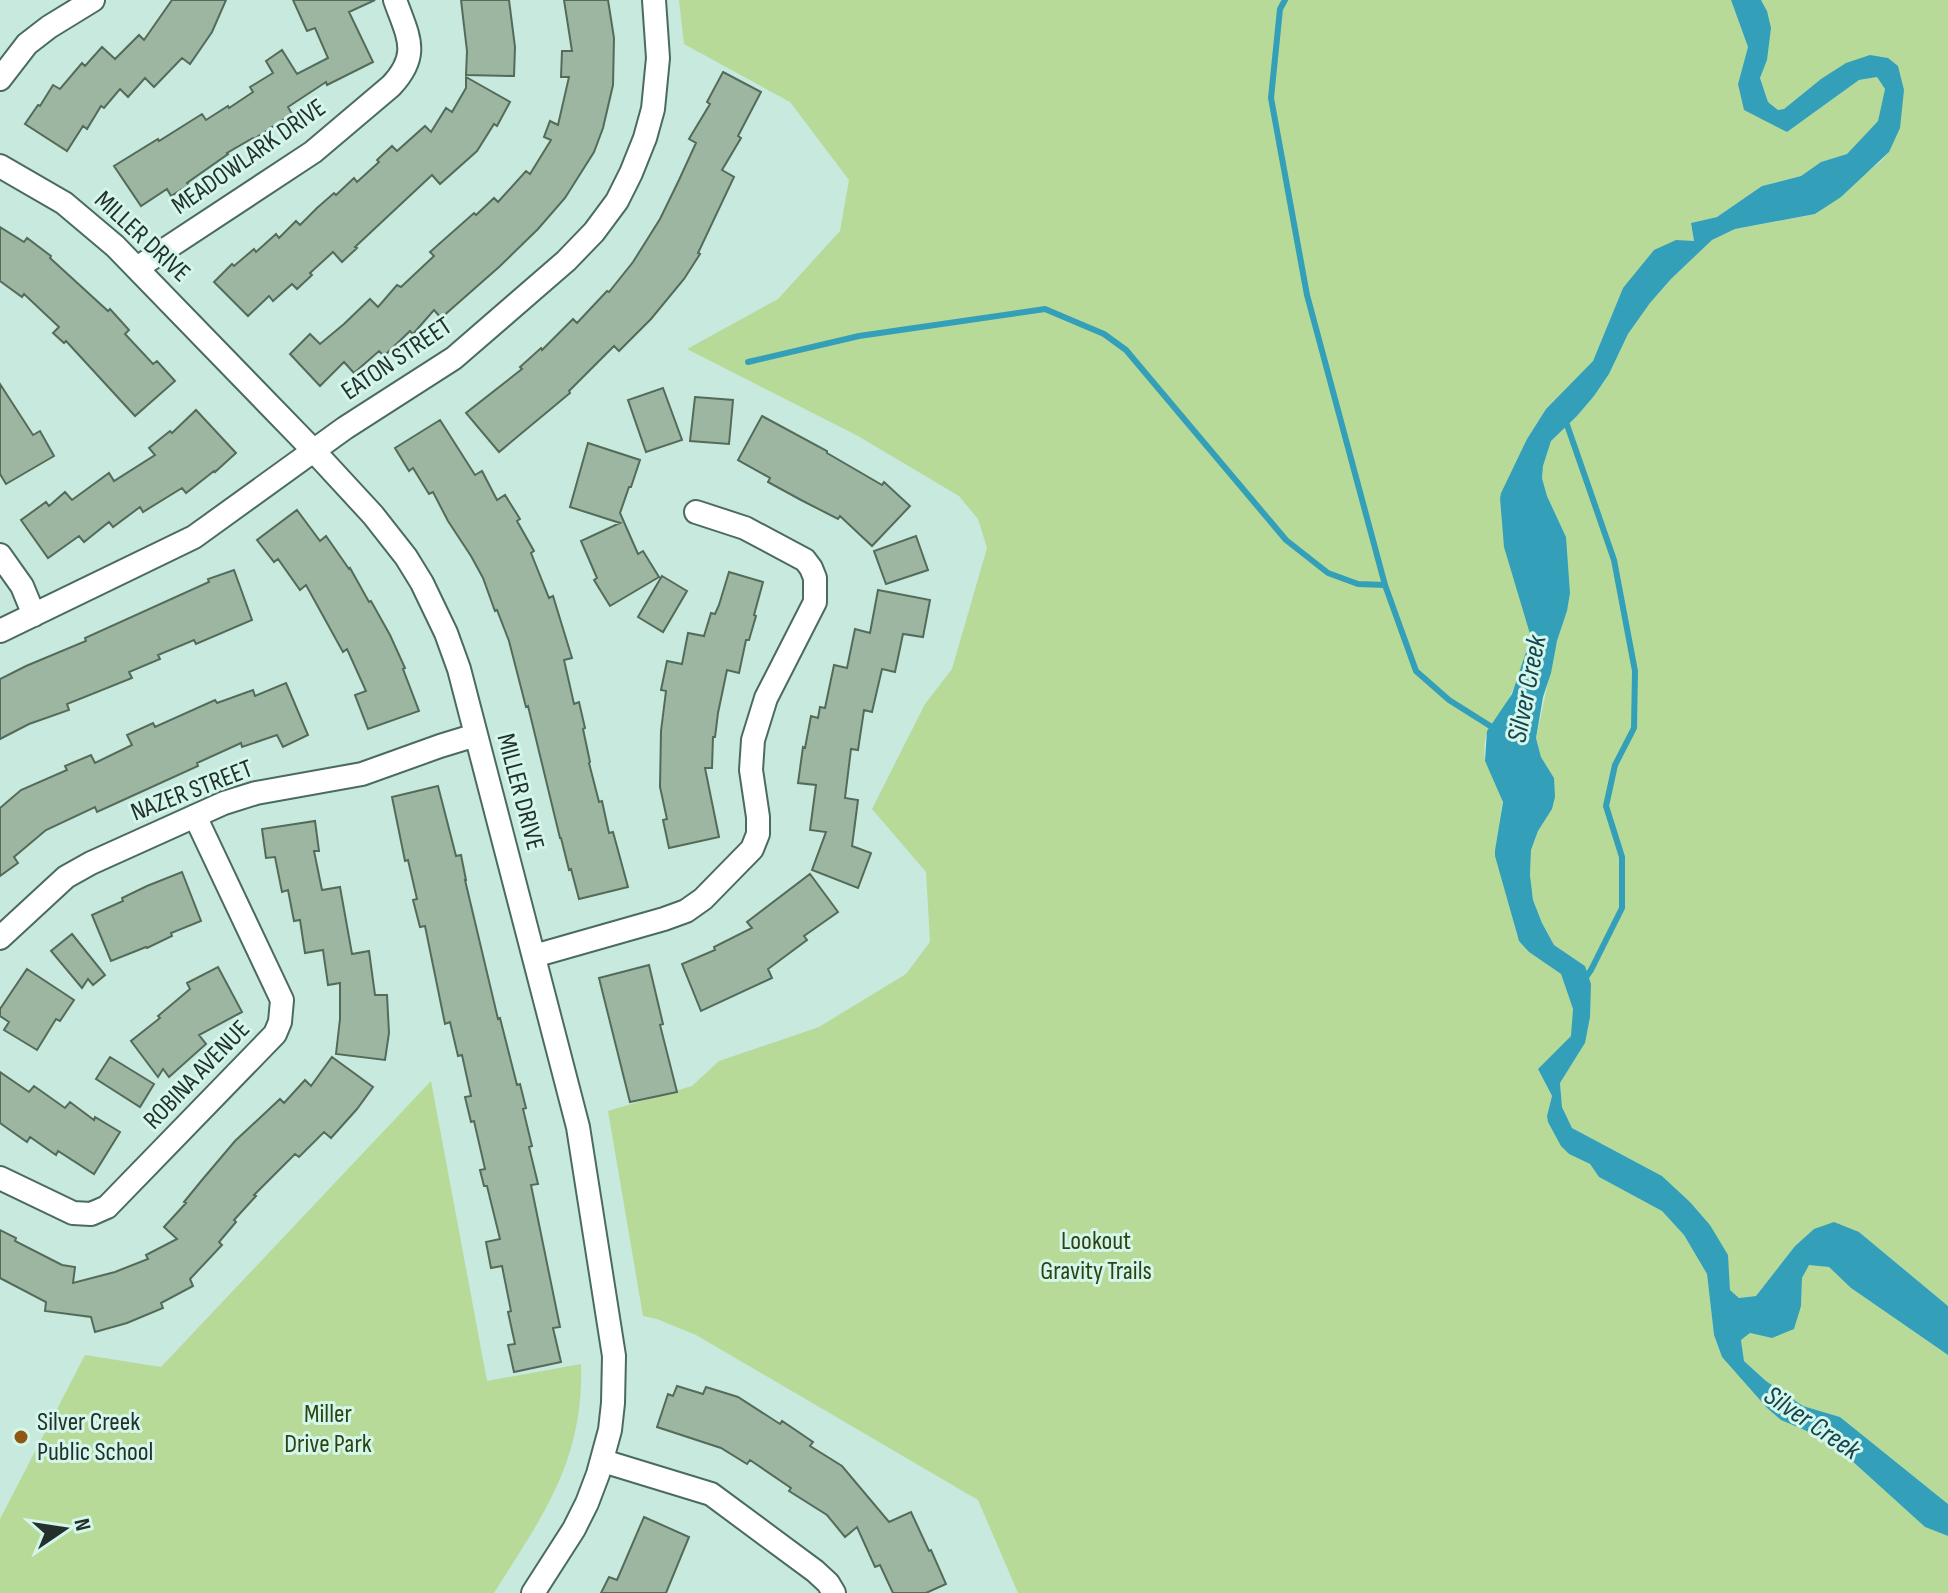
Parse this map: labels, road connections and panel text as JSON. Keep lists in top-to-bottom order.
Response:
{
  "streets": {
    "street": [
      "MEADOWLARK DRIVE",
      "MILLER DRIVE",
      "EATON STREET",
      "NAZER STREET",
      "ROBINA AVENUE"
    ]
  },
  "crossings": [
    ["MEADOWLARK DRIVE", "MILLER DRIVE"],
    ["MILLER DRIVE", "EATON STREET"],
    ["MILLER DRIVE", "NAZER STREET"],
    ["NAZER STREET", "ROBINA AVENUE"]
  ],
  "water": ["Silver Creek"],
  "parks": ["Lookout Gravity Trails", "Miller Drive Park"],
  "places": ["Silver Creek Public School"],
  "north": "right"
}
